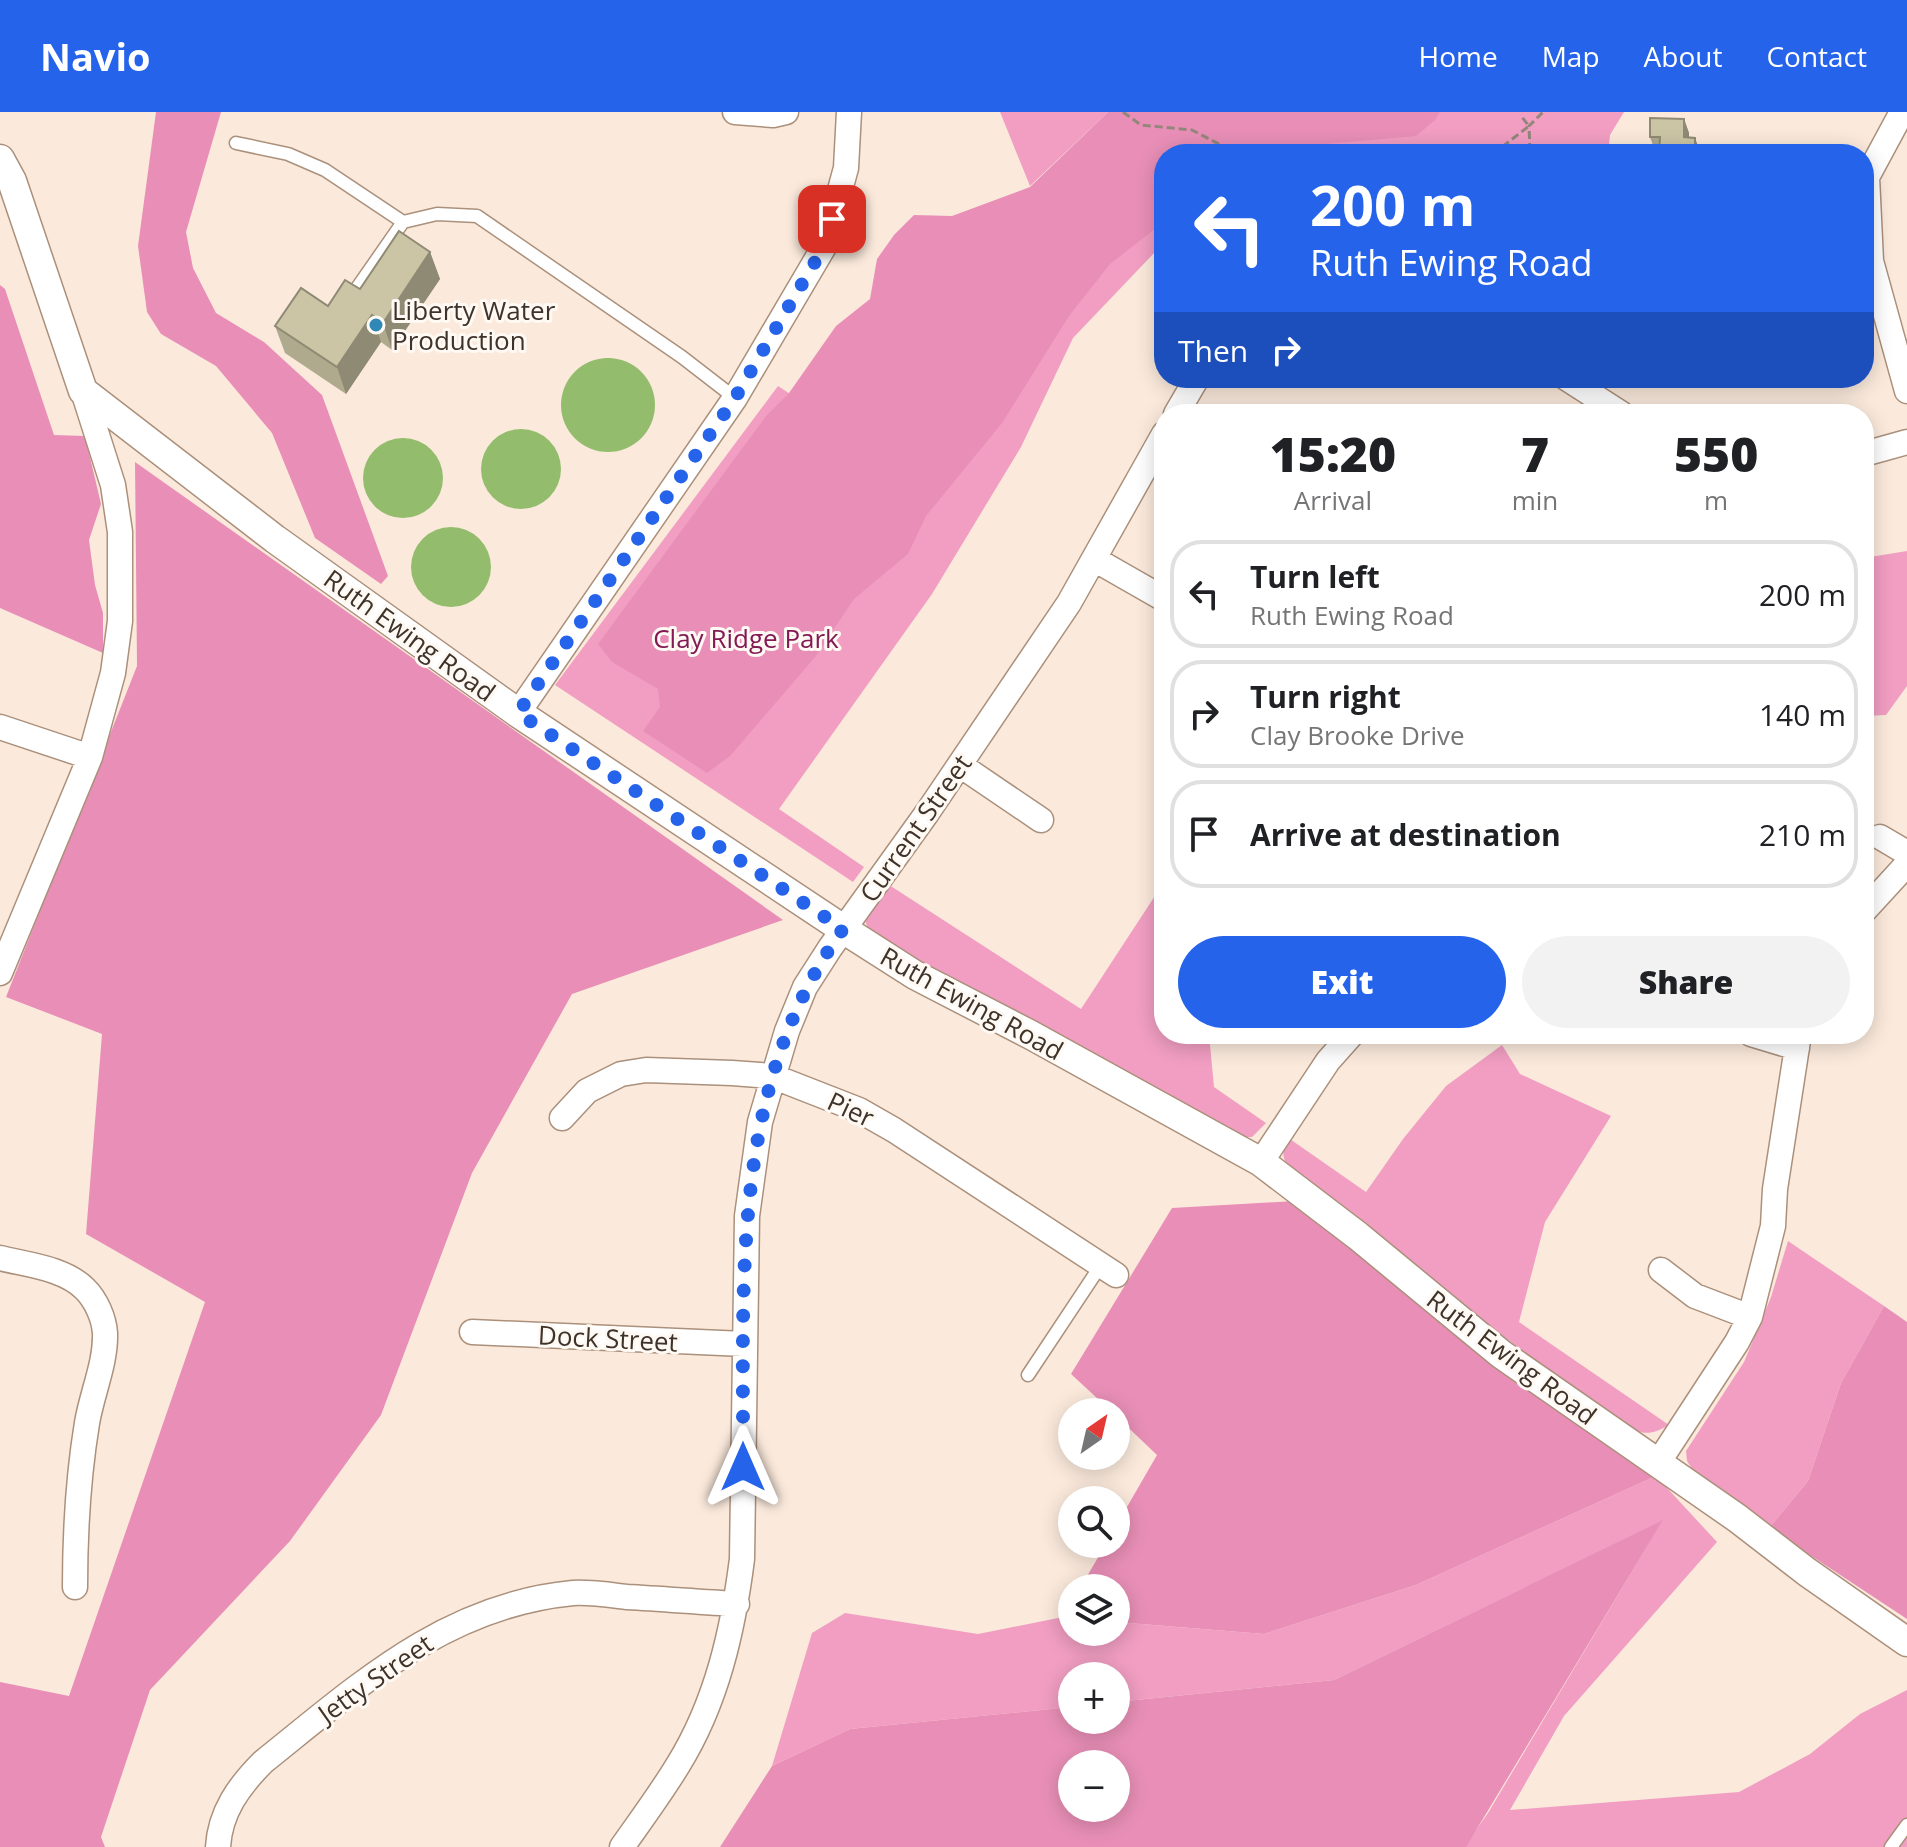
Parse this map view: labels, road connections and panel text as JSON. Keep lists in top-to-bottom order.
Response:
{
  "streets": {
    "street": [
      "Ruth Ewing Road",
      "Current Street",
      "Pier",
      "Dock Street",
      "Jetty Street"
    ]
  },
  "crossings": [
    ["Ruth Ewing Road", "Current Street"],
    ["Current Street", "Pier"],
    ["Current Street", "Dock Street"],
    ["Current Street", "Jetty Street"]
  ],
  "parks": ["Clay Ridge Park"],
  "places": ["Liberty Water Production"],
  "north": "top right",
  "page": {
    "header": "Navio",
    "nav": [
      "Home",
      "Map",
      "About",
      "Contact"
    ],
    "turn": ["200 m", "Ruth Ewing Road"],
    "then": "Then",
    "eta": [
      "15:20",
      "Arrival",
      "7",
      "min",
      "550",
      "m"
    ],
    "list": [
      {
        "name": "Turn left",
        "note": "Ruth Ewing Road",
        "value": "200 m"
      },
      {
        "name": "Turn right",
        "note": "Clay Brooke Drive",
        "value": "140 m"
      },
      {
        "name": "Arrive at destination",
        "value": "210 m"
      }
    ],
    "buttons": ["Exit", "Share"],
    "map_buttons": ["+", "−"]
  }
}
